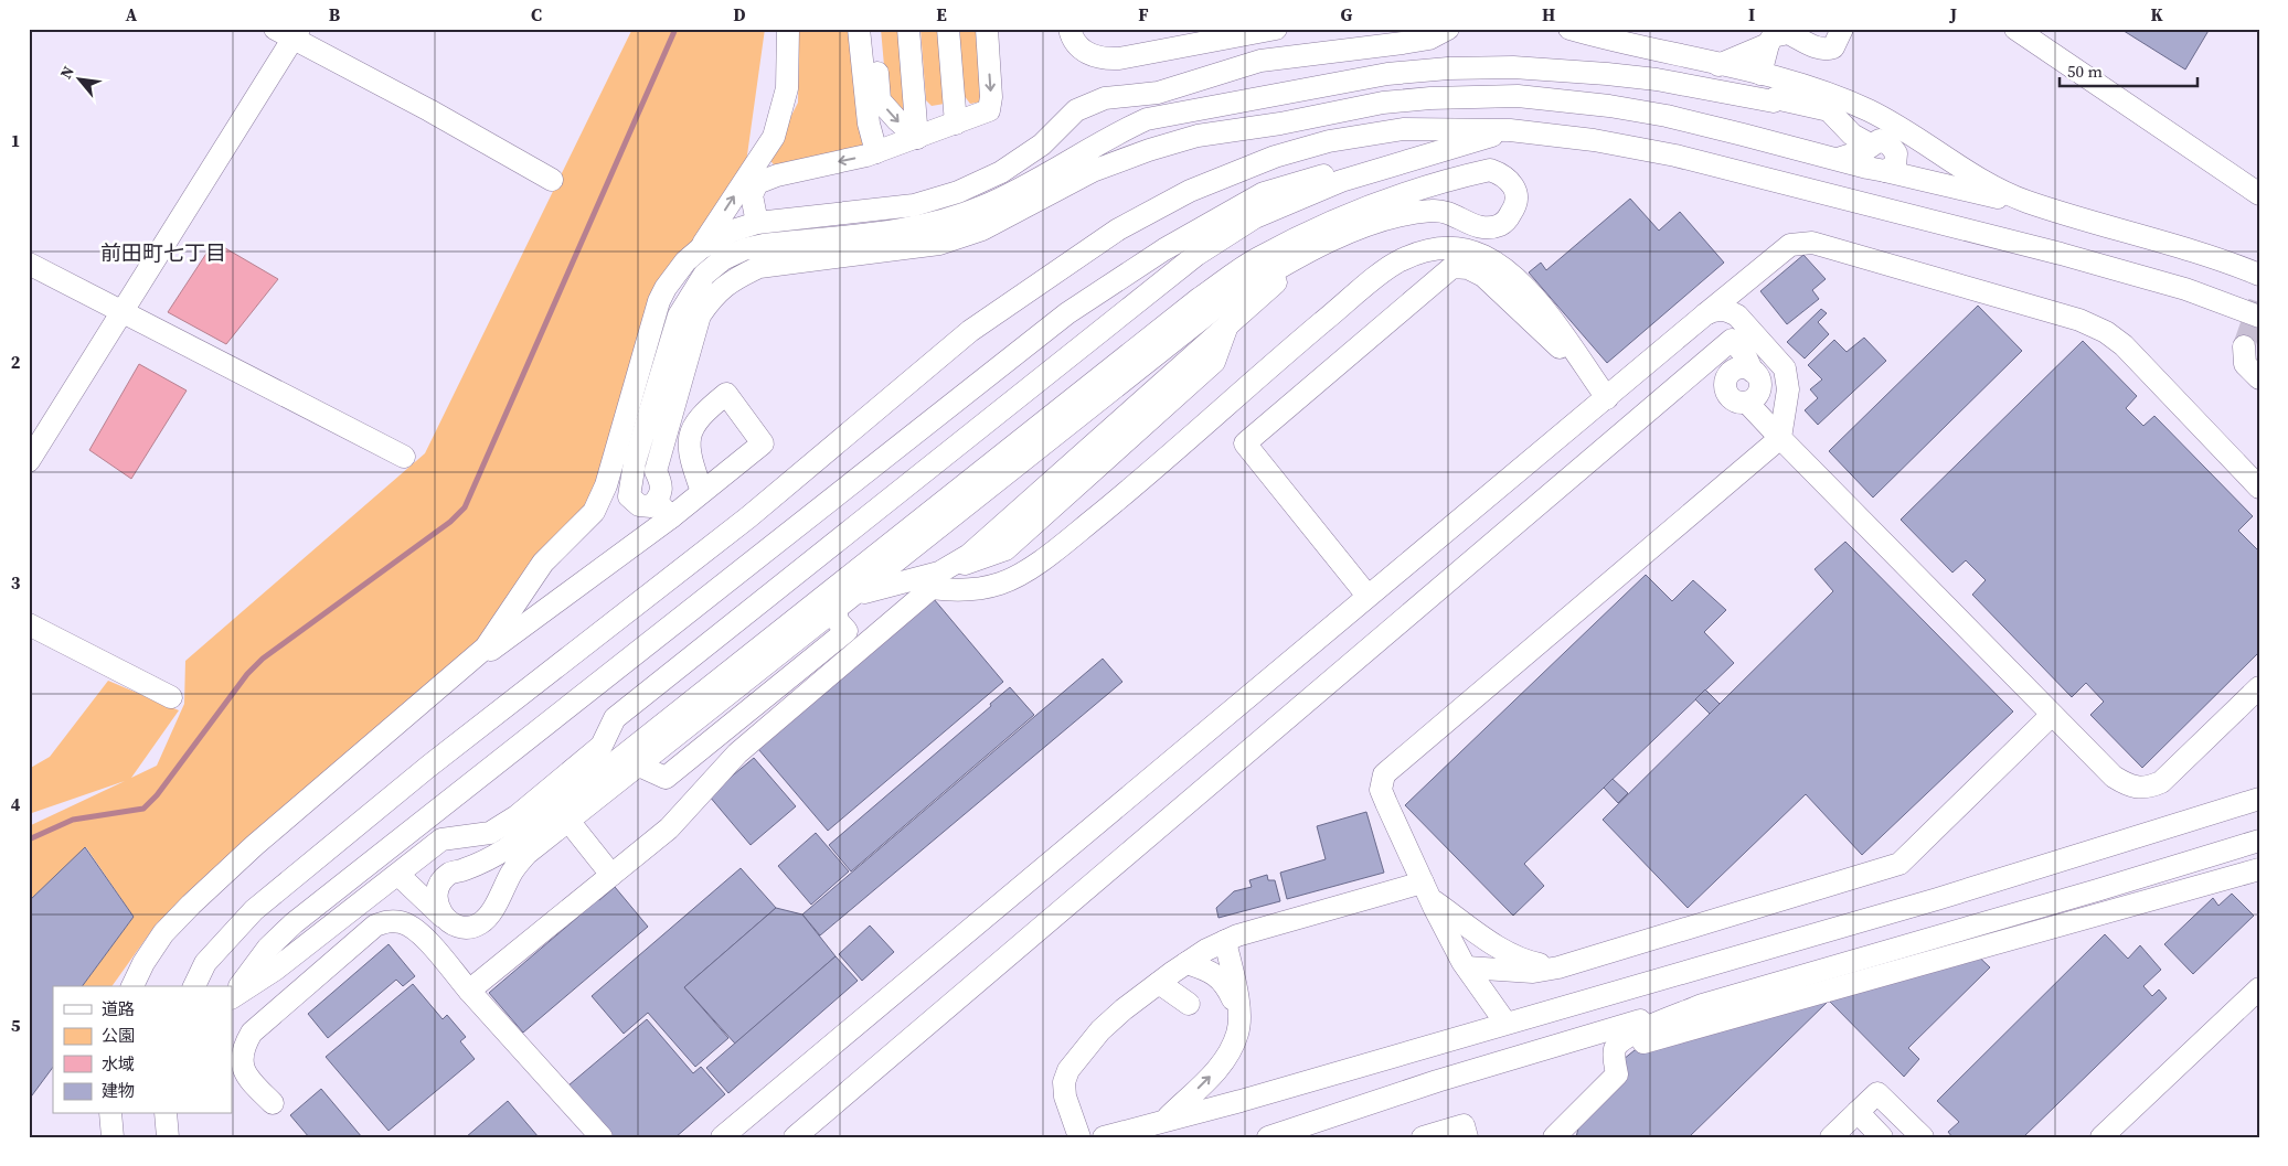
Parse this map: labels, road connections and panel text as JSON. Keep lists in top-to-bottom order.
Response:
{
  "districts": ["前田町七丁目"],
  "legend": [
    "道路",
    "公園",
    "水域",
    "建物"
  ],
  "scale_bar": "50 m",
  "north": "top left",
  "grid": {
    "columns": [
      "A",
      "B",
      "C",
      "D",
      "E",
      "F",
      "G",
      "H",
      "I",
      "J",
      "K"
    ],
    "rows": [
      "1",
      "2",
      "3",
      "4",
      "5"
    ]
  }
}
